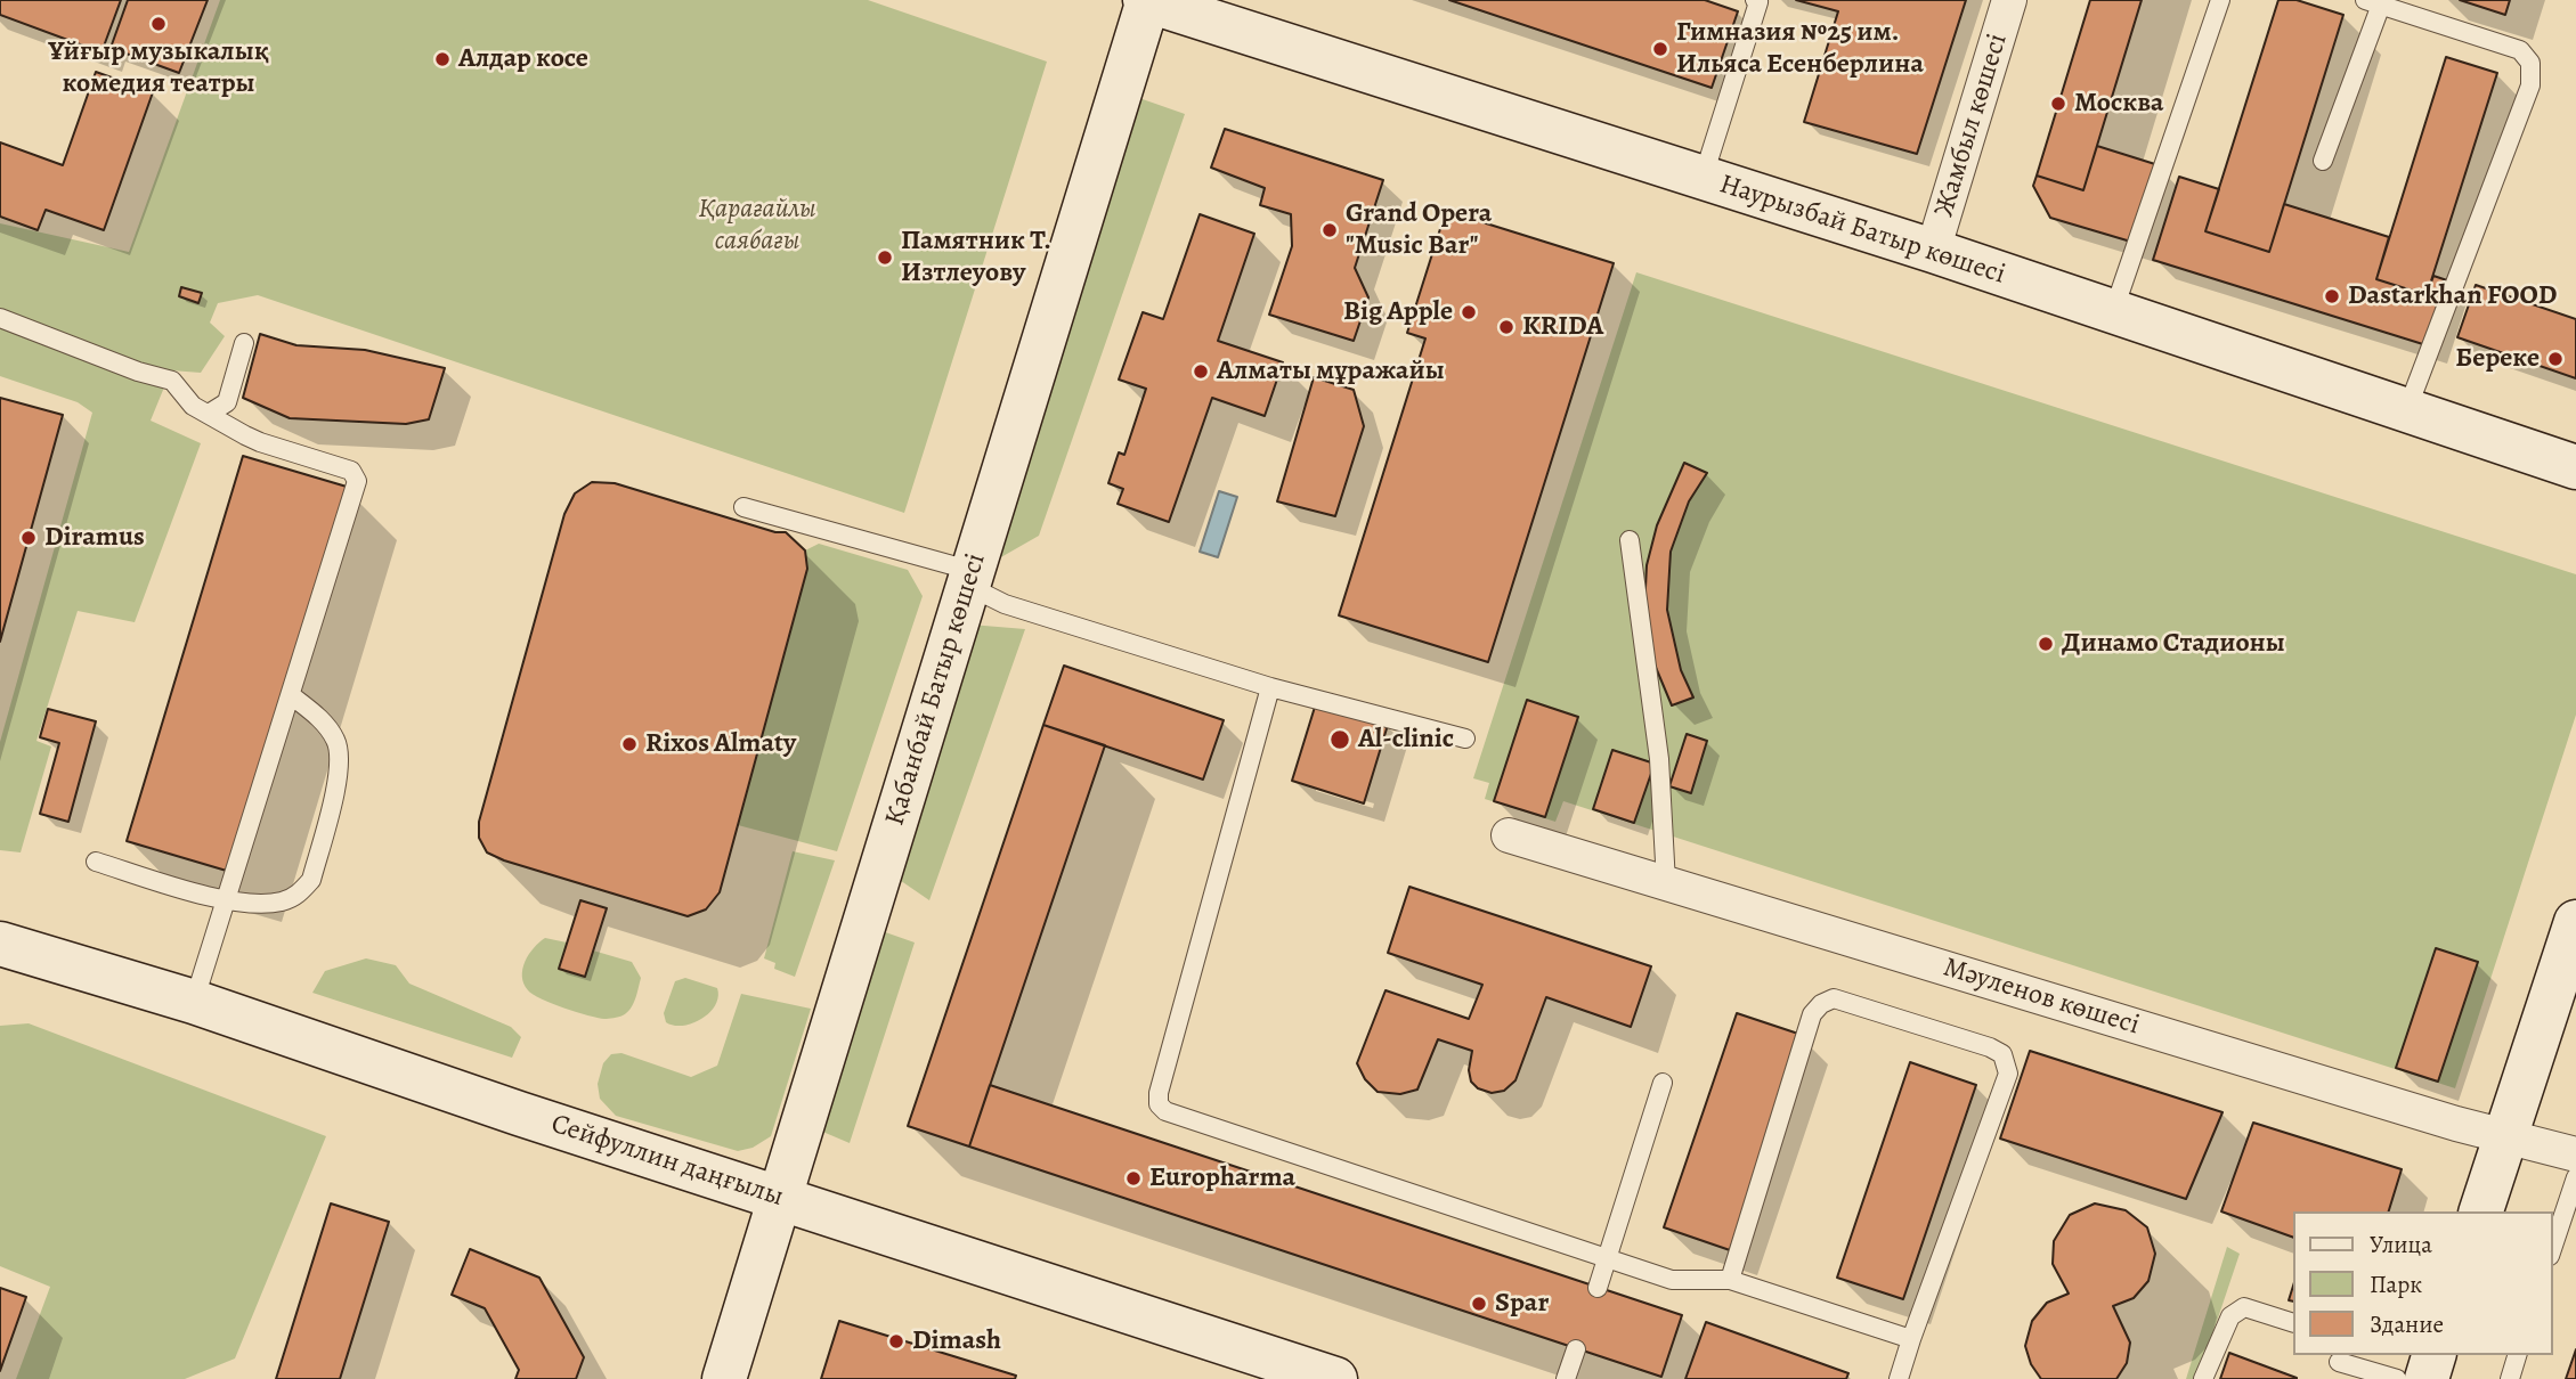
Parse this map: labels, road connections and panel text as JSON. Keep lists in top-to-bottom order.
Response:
{
  "streets": {
    "main road": ["Наурызбай Батыр көшесі", "Қабанбай Батыр көшесі", "Сейфуллин даңғылы"],
    "street": ["Жамбыл көшесі", "Мәуленов көшесі"]
  },
  "crossings": [
    ["Жамбыл көшесі", "Наурызбай Батыр көшесі"],
    ["Наурызбай Батыр көшесі", "Қабанбай Батыр көшесі"],
    ["Қабанбай Батыр көшесі", "Сейфуллин даңғылы"]
  ],
  "parks": ["Қарағайлы саябағы"],
  "places": [
    "Ұйғыр музыкалық комедия театры",
    "Гимназия №25 им. Ильяса Есенберлина",
    "Алдар косе",
    "Москва",
    "Grand Opera \"Music Bar\"",
    "Памятник Т. Изтлеуову",
    "Dastarkhan FOOD",
    "Big Apple",
    "KRIDA",
    "Береке",
    "Алматы мұражайы",
    "Diramus",
    "Динамо Стадионы",
    "Al-clinic",
    "Rixos Almaty",
    "Europharma",
    "Spar",
    "Dimash"
  ],
  "legend": ["Улица", "Парк", "Здание"]
}
